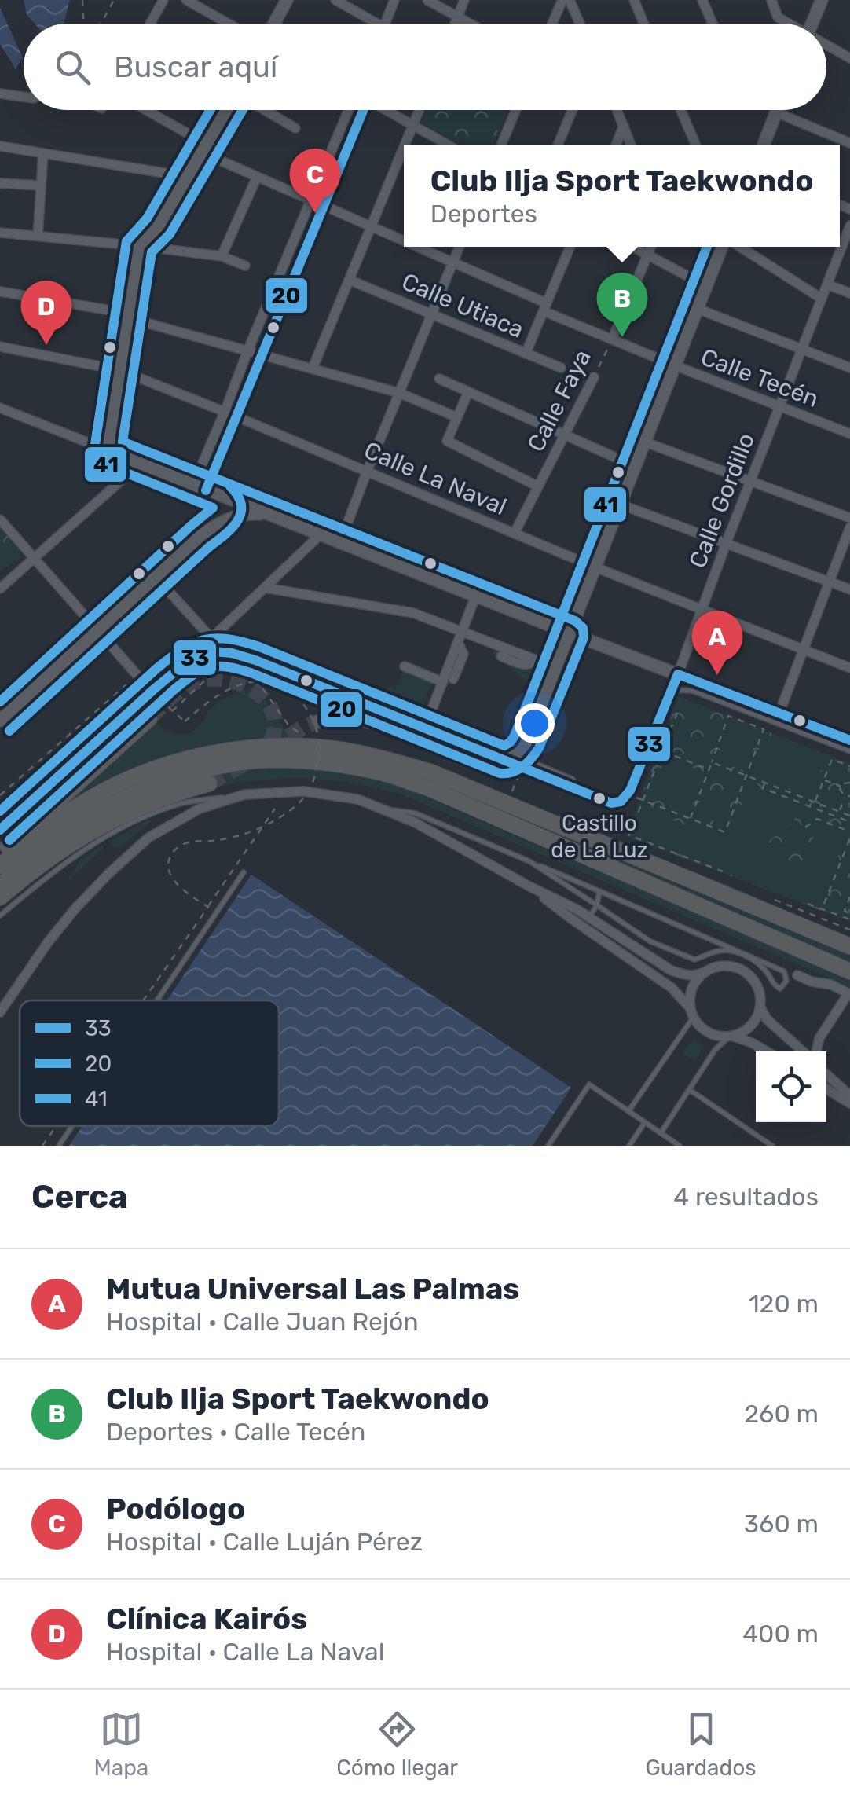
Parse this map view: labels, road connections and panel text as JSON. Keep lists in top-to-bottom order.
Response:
{
  "streets": {
    "street": [
      "Calle Utiaca",
      "Calle Tecén",
      "Calle Faya",
      "Calle La Naval",
      "Calle Gordillo"
    ]
  },
  "crossings": [
    ["Calle Tecén", "Calle Faya"],
    ["Calle Tecén", "Calle Gordillo"],
    ["Calle Faya", "Calle La Naval"],
    ["Calle La Naval", "Calle Gordillo"]
  ],
  "places": ["Castillo de La Luz"],
  "lines": ["transit line 20", "transit line 41", "transit line 33"],
  "legend": ["33", "20", "41"],
  "page": {
    "search": "Buscar aquí",
    "popup": ["Club Ilja Sport Taekwondo", "Deportes"],
    "pins": [
      "C",
      "B",
      "D",
      "A"
    ],
    "heading": ["Cerca", "4 resultados"],
    "list": [
      {
        "mark": "A",
        "name": "Mutua Universal Las Palmas",
        "note": "Hospital · Calle Juan Rejón",
        "value": "120 m"
      },
      {
        "mark": "B",
        "name": "Club Ilja Sport Taekwondo",
        "note": "Deportes · Calle Tecén",
        "value": "260 m"
      },
      {
        "mark": "C",
        "name": "Podólogo",
        "note": "Hospital · Calle Luján Pérez",
        "value": "360 m"
      },
      {
        "mark": "D",
        "name": "Clínica Kairós",
        "note": "Hospital · Calle La Naval",
        "value": "400 m"
      }
    ],
    "nav": ["Mapa", "Cómo llegar", "Guardados"]
  }
}
